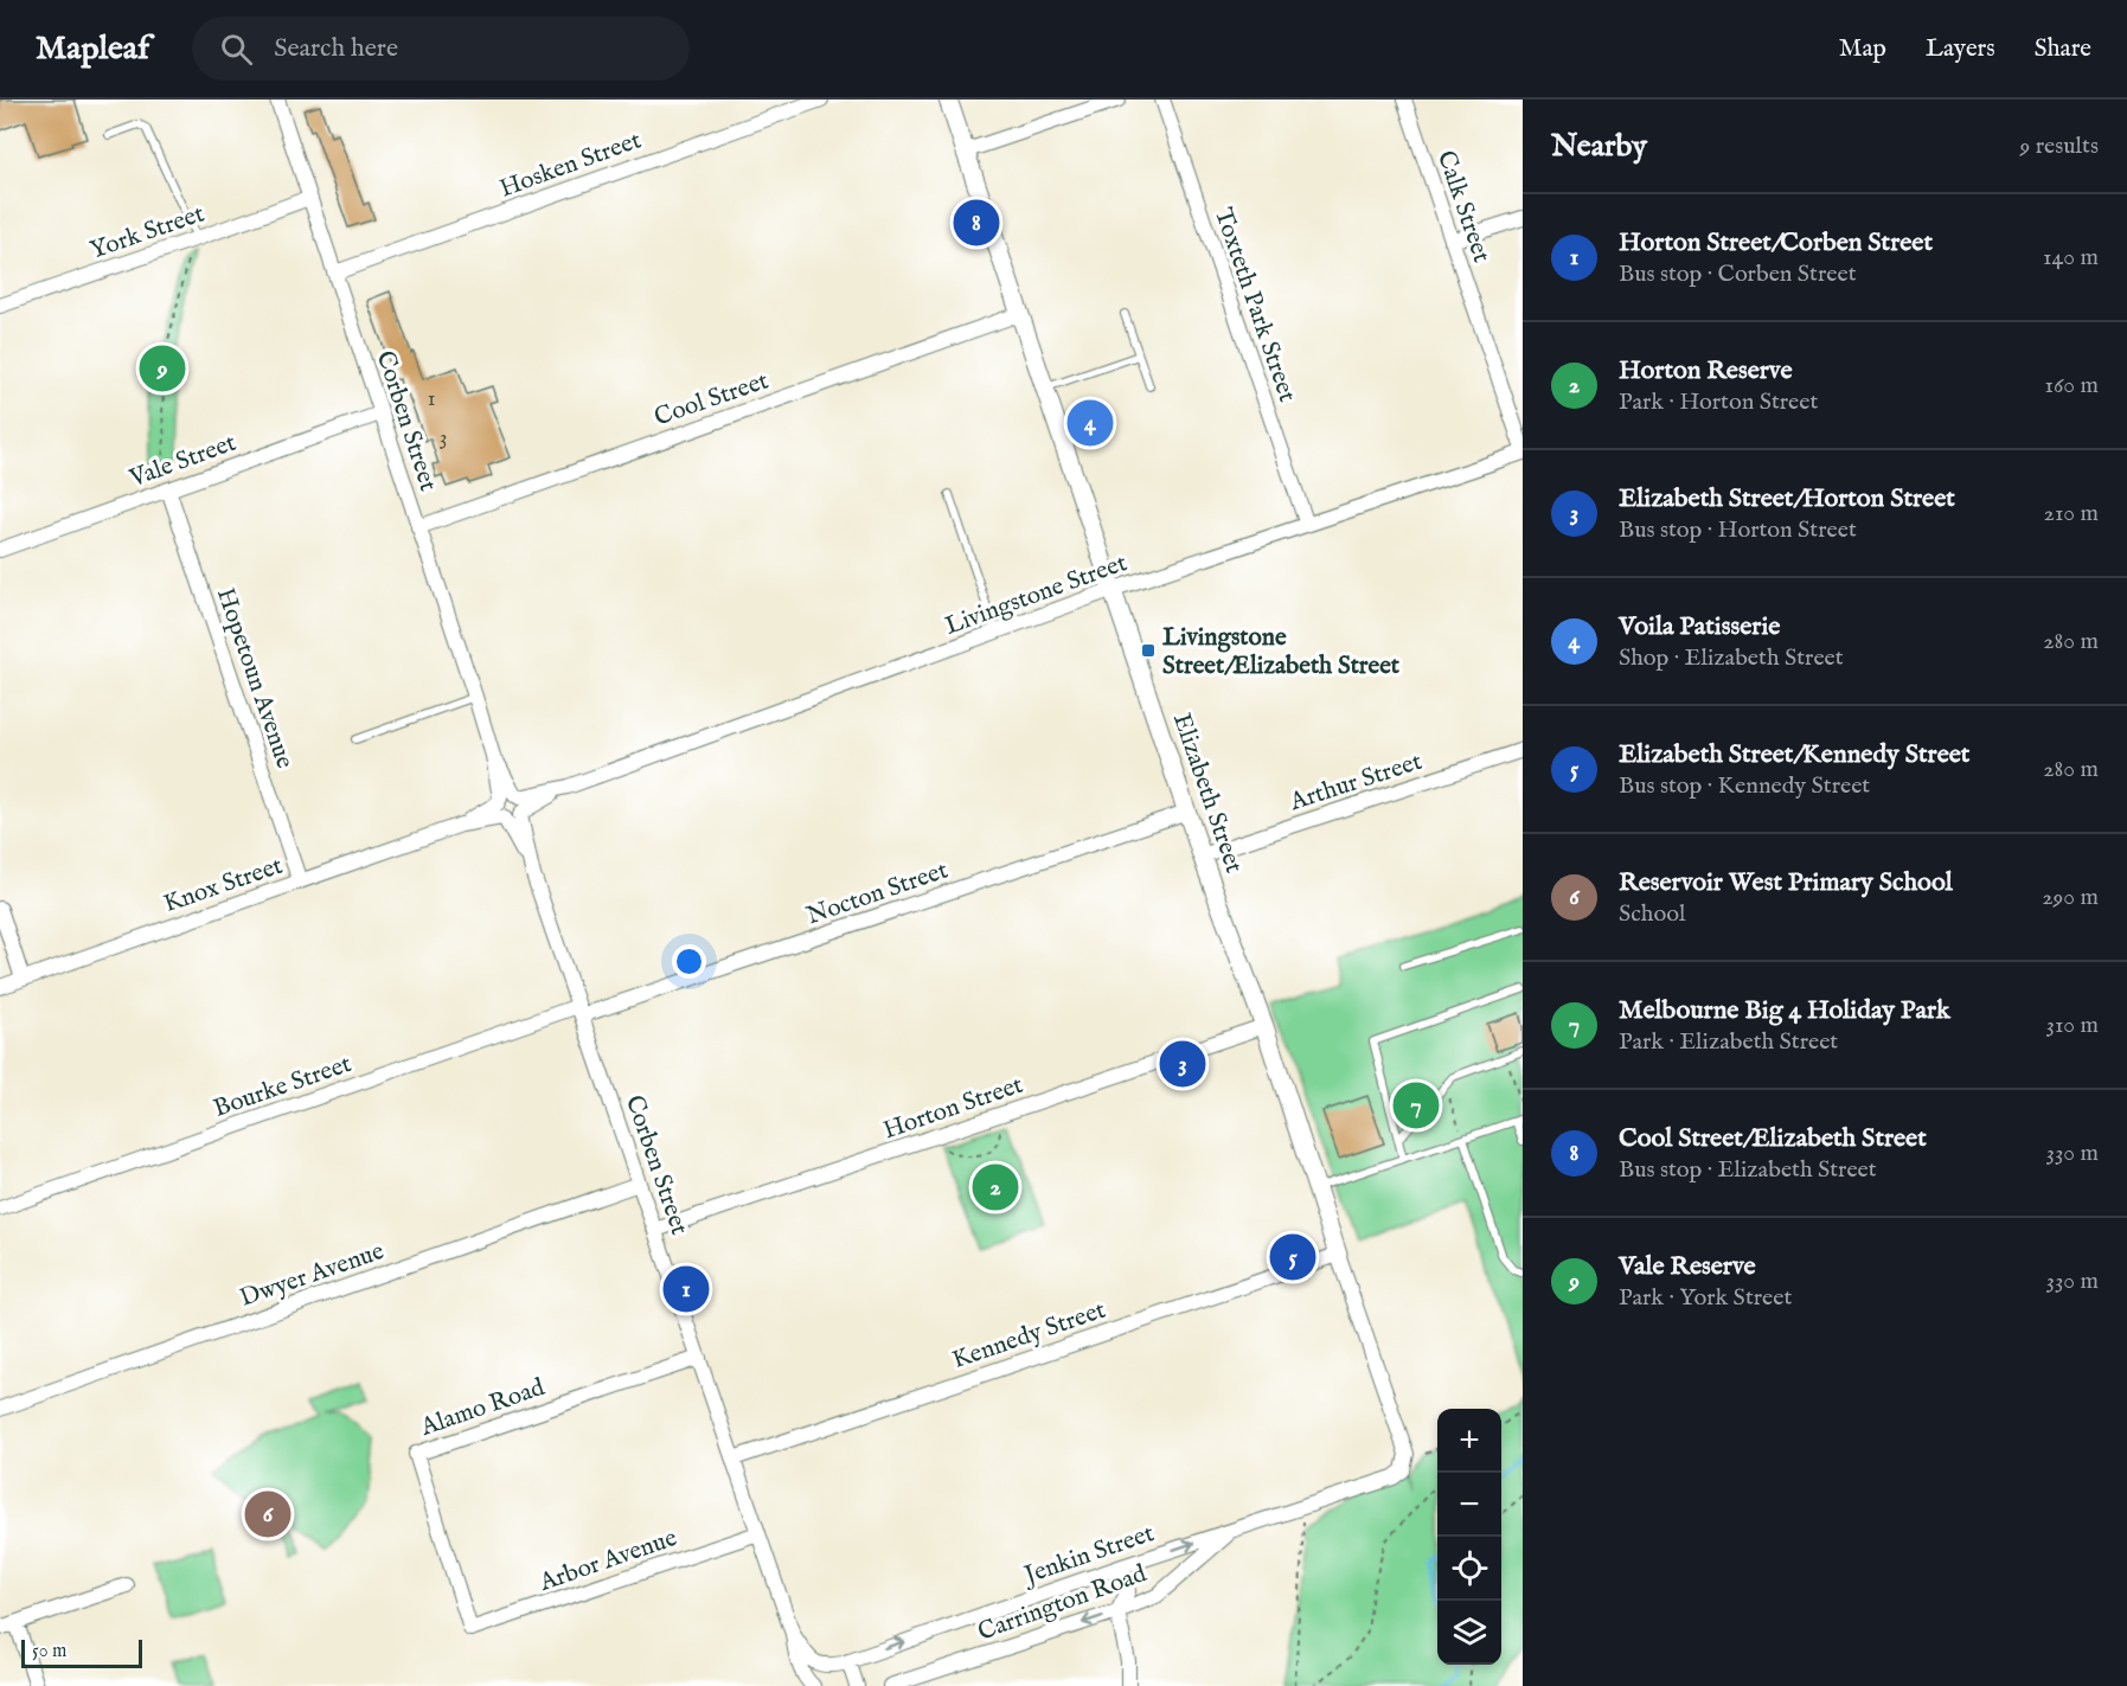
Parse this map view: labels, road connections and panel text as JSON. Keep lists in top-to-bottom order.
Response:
{
  "streets": {
    "street": [
      "Hosken Street",
      "Calk Street",
      "York Street",
      "Toxteth Park Street",
      "Cool Street",
      "Corben Street",
      "Vale Street",
      "Livingstone Street",
      "Hopetoun Avenue",
      "Arthur Street",
      "Elizabeth Street",
      "Knox Street",
      "Nocton Street",
      "Bourke Street",
      "Horton Street",
      "Dwyer Avenue",
      "Kennedy Street",
      "Alamo Road",
      "Jenkin Street",
      "Arbor Avenue",
      "Carrington Road"
    ]
  },
  "crossings": [
    ["Hosken Street", "Corben Street"],
    ["Calk Street", "Livingstone Street"],
    ["York Street", "Corben Street"],
    ["Toxteth Park Street", "Livingstone Street"],
    ["Cool Street", "Corben Street"],
    ["Cool Street", "Elizabeth Street"],
    ["Corben Street", "Vale Street"],
    ["Corben Street", "Livingstone Street"],
    ["Corben Street", "Knox Street"],
    ["Corben Street", "Nocton Street"],
    ["Corben Street", "Bourke Street"],
    ["Corben Street", "Horton Street"],
    ["Corben Street", "Dwyer Avenue"],
    ["Corben Street", "Kennedy Street"],
    ["Corben Street", "Alamo Road"],
    ["Corben Street", "Arbor Avenue"],
    ["Vale Street", "Hopetoun Avenue"],
    ["Livingstone Street", "Elizabeth Street"],
    ["Livingstone Street", "Knox Street"],
    ["Hopetoun Avenue", "Knox Street"],
    ["Arthur Street", "Elizabeth Street"],
    ["Elizabeth Street", "Nocton Street"],
    ["Elizabeth Street", "Horton Street"],
    ["Elizabeth Street", "Kennedy Street"],
    ["Elizabeth Street", "Jenkin Street"],
    ["Nocton Street", "Bourke Street"],
    ["Alamo Road", "Arbor Avenue"],
    ["Jenkin Street", "Carrington Road"]
  ],
  "one_way": ["Jenkin Street", "Carrington Road"],
  "places": {
    "transit": ["Livingstone Street/Elizabeth Street"]
  },
  "house_numbers": ["1", "3"],
  "scale_bar": "50 m",
  "page": {
    "header": "Mapleaf",
    "search": "Search here",
    "nav": ["Map", "Layers", "Share"],
    "heading": ["Nearby", "9 results"],
    "list": [
      {
        "mark": "1",
        "name": "Horton Street/Corben Street",
        "note": "Bus stop · Corben Street",
        "value": "140 m"
      },
      {
        "mark": "2",
        "name": "Horton Reserve",
        "note": "Park · Horton Street",
        "value": "160 m"
      },
      {
        "mark": "3",
        "name": "Elizabeth Street/Horton Street",
        "note": "Bus stop · Horton Street",
        "value": "210 m"
      },
      {
        "mark": "4",
        "name": "Voila Patisserie",
        "note": "Shop · Elizabeth Street",
        "value": "280 m"
      },
      {
        "mark": "5",
        "name": "Elizabeth Street/Kennedy Street",
        "note": "Bus stop · Kennedy Street",
        "value": "280 m"
      },
      {
        "mark": "6",
        "name": "Reservoir West Primary School",
        "note": "School",
        "value": "290 m"
      },
      {
        "mark": "7",
        "name": "Melbourne Big 4 Holiday Park",
        "note": "Park · Elizabeth Street",
        "value": "310 m"
      },
      {
        "mark": "8",
        "name": "Cool Street/Elizabeth Street",
        "note": "Bus stop · Elizabeth Street",
        "value": "330 m"
      },
      {
        "mark": "9",
        "name": "Vale Reserve",
        "note": "Park · York Street",
        "value": "330 m"
      }
    ],
    "pins": [
      "8",
      "9",
      "4",
      "3",
      "7",
      "2",
      "5",
      "1",
      "6"
    ],
    "map_buttons": ["+", "−"],
    "scale": "50 m"
  }
}
